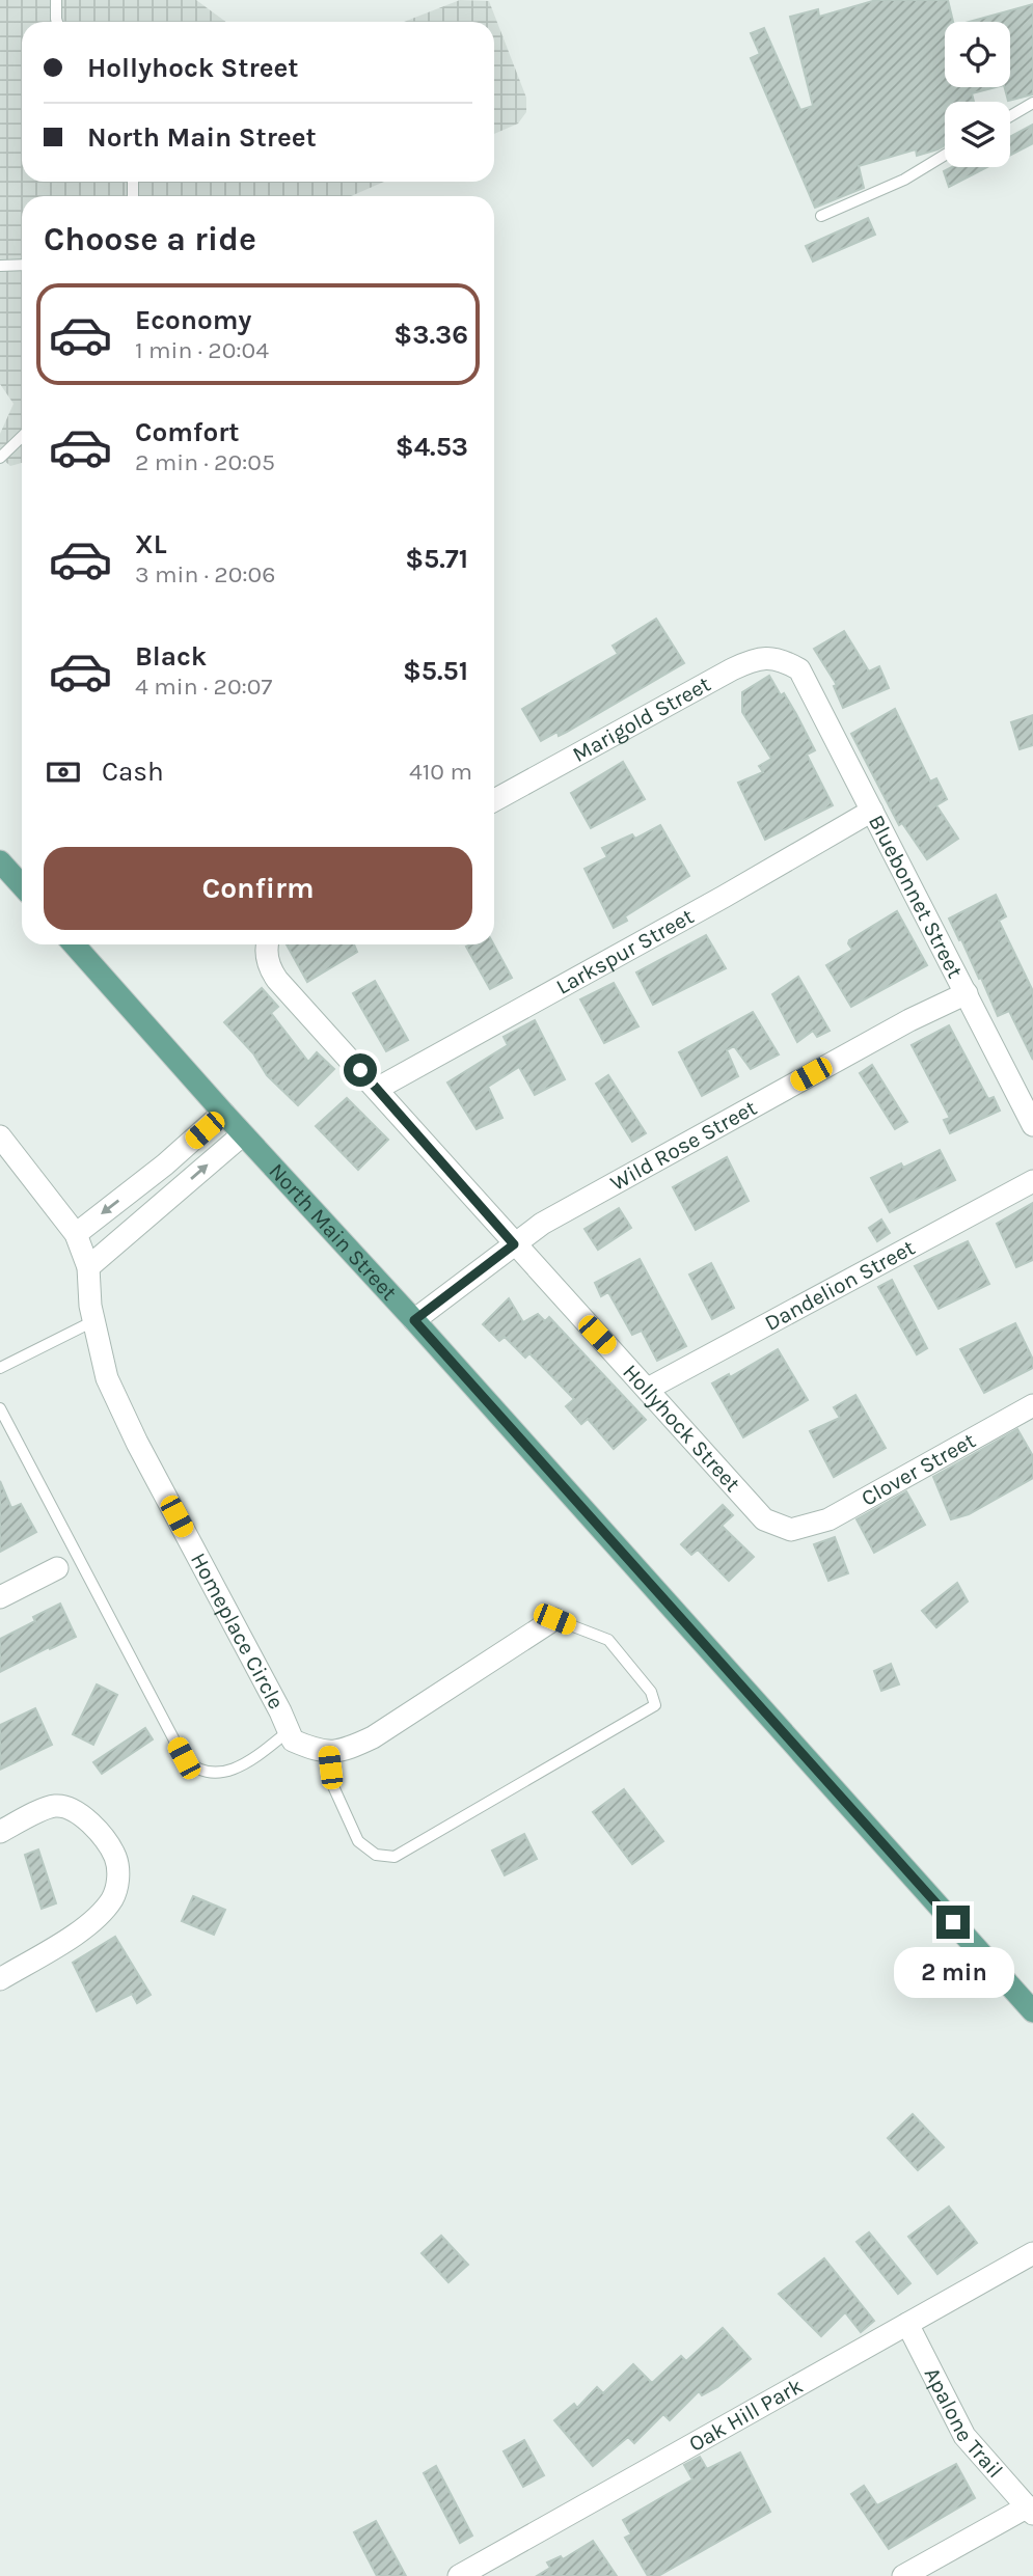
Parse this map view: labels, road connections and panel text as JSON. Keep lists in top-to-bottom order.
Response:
{
  "streets": {
    "main road": ["North Main Street"],
    "street": [
      "Marigold Street",
      "Bluebonnet Street",
      "Larkspur Street",
      "Wild Rose Street",
      "Dandelion Street",
      "Hollyhock Street",
      "Clover Street",
      "Homeplace Circle",
      "Oak Hill Park",
      "Apalone Trail"
    ]
  },
  "crossings": [
    ["Marigold Street", "Bluebonnet Street"],
    ["Bluebonnet Street", "Larkspur Street"],
    ["Bluebonnet Street", "Wild Rose Street"],
    ["Larkspur Street", "Hollyhock Street"],
    ["Wild Rose Street", "North Main Street"],
    ["Wild Rose Street", "Hollyhock Street"],
    ["Dandelion Street", "Hollyhock Street"],
    ["Hollyhock Street", "Clover Street"],
    ["Oak Hill Park", "Apalone Trail"]
  ],
  "page": {
    "banner": ["Hollyhock Street", "North Main Street"],
    "heading": "Choose a ride",
    "list": [
      {
        "name": "Economy",
        "note": "1 min · 20:04",
        "value": "$3.36"
      },
      {
        "name": "Comfort",
        "note": "2 min · 20:05",
        "value": "$4.53"
      },
      {
        "name": "XL",
        "note": "3 min · 20:06",
        "value": "$5.71"
      },
      {
        "name": "Black",
        "note": "4 min · 20:07",
        "value": "$5.51"
      }
    ],
    "pay": ["Cash", "410 m"],
    "buttons": "Confirm",
    "bubble": "2 min"
  }
}
